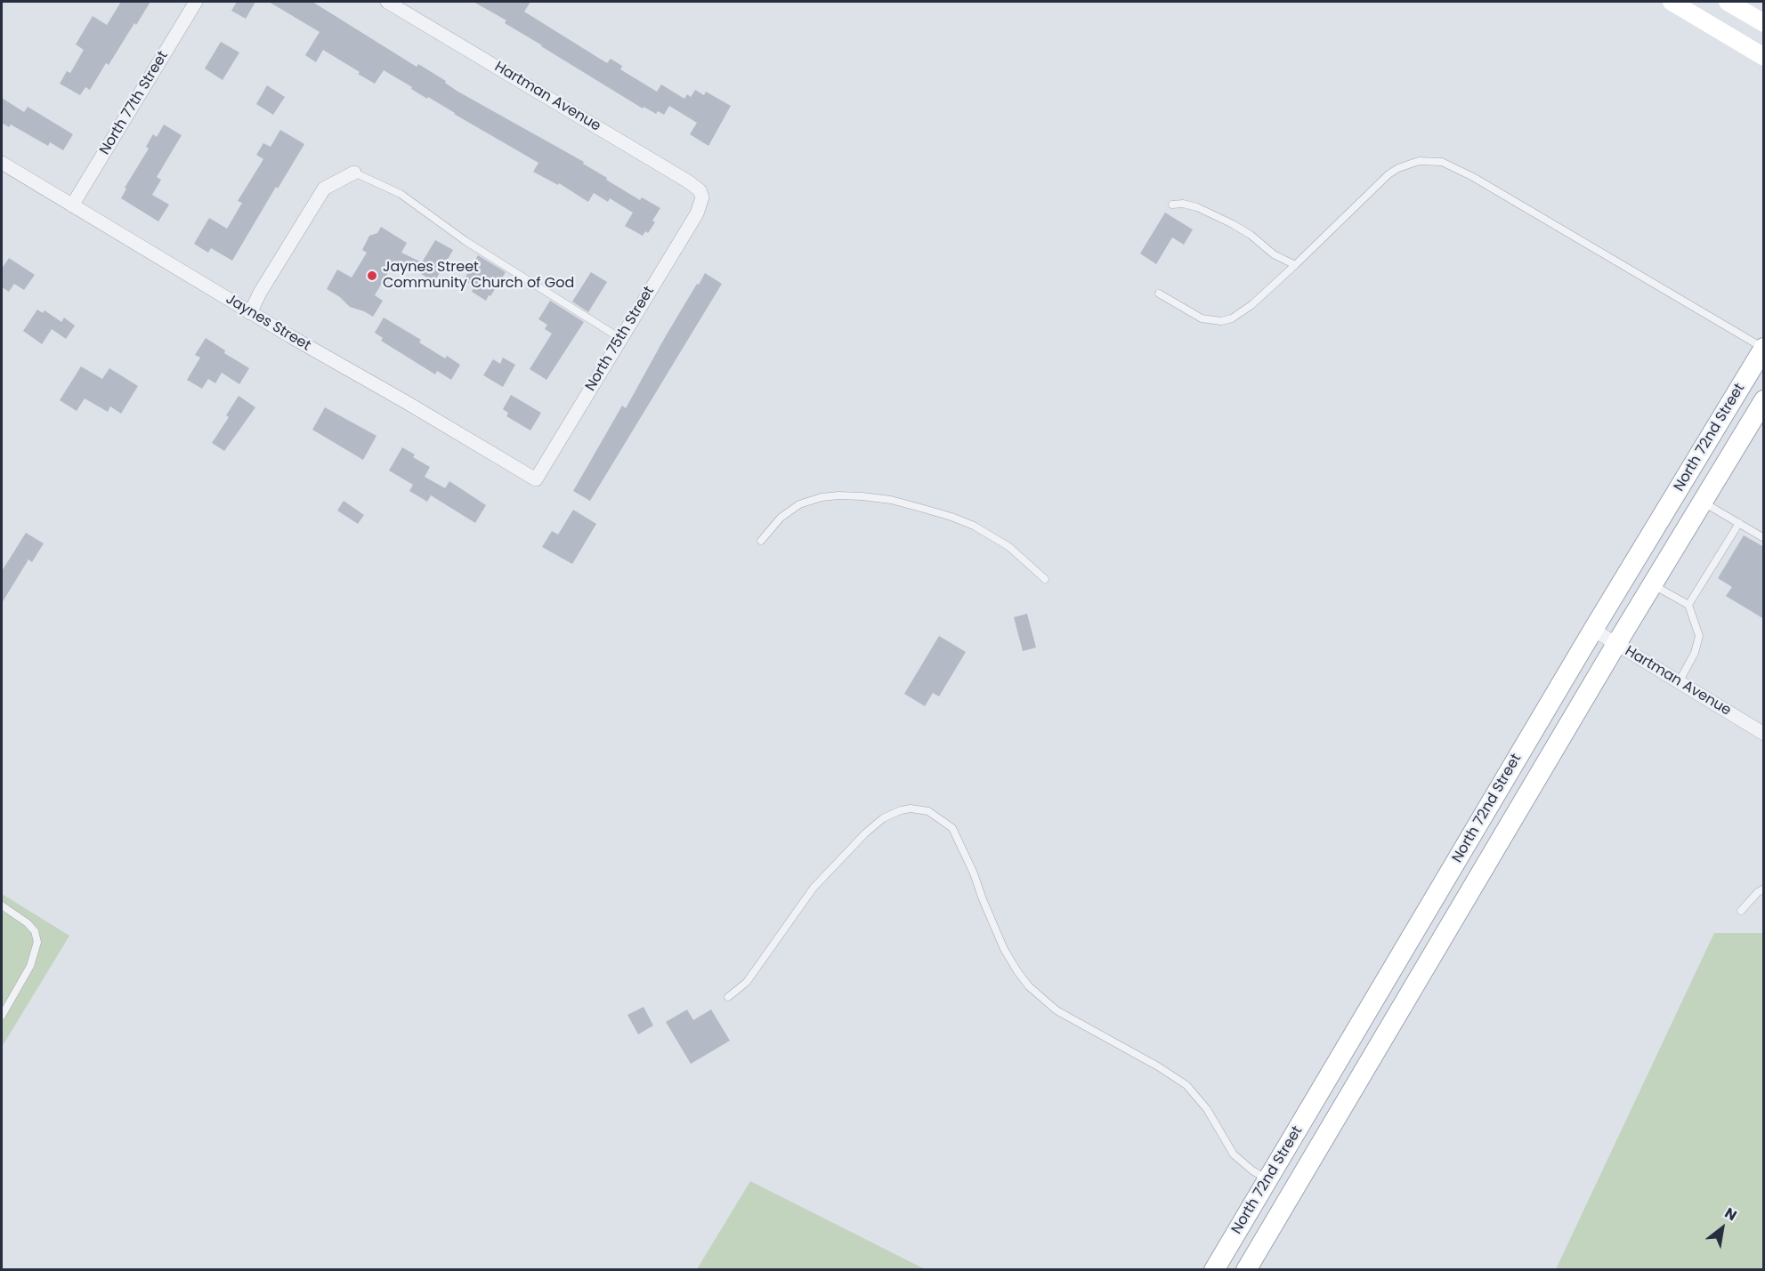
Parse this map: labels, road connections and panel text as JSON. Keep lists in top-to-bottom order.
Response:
{
  "streets": {
    "main road": ["North 72nd Street"],
    "street": [
      "Hartman Avenue",
      "North 77th Street",
      "Jaynes Street",
      "North 75th Street"
    ]
  },
  "crossings": [
    ["Hartman Avenue", "North 75th Street"],
    ["Hartman Avenue", "North 72nd Street"],
    ["North 77th Street", "Jaynes Street"],
    ["Jaynes Street", "North 75th Street"]
  ],
  "places": ["Jaynes Street Community Church of God"],
  "north": "top right"
}
